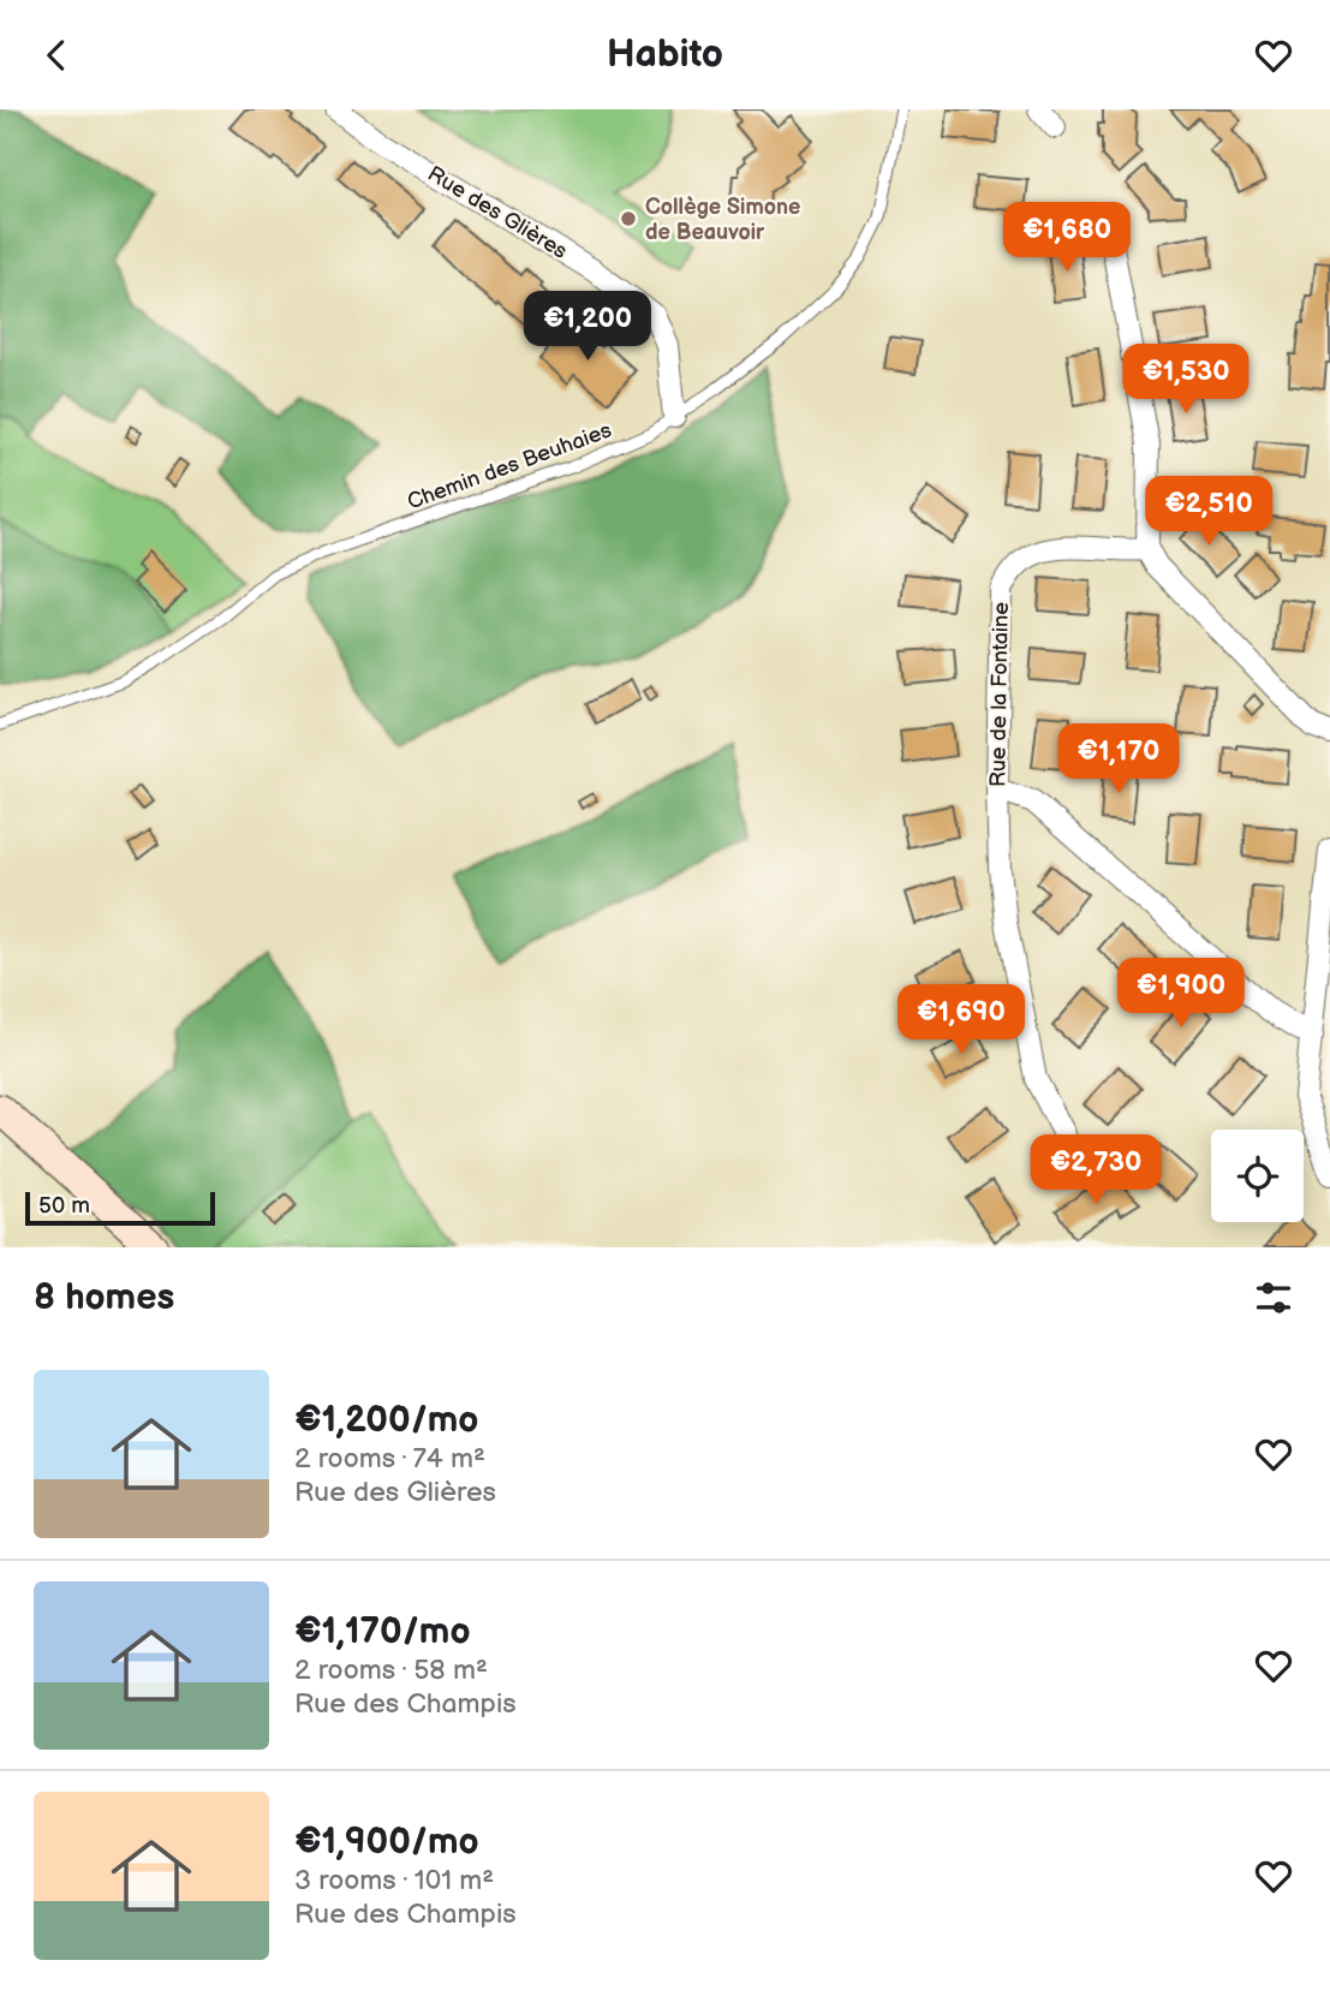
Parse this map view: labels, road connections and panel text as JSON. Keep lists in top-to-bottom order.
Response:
{
  "streets": {
    "street": ["Rue des Glières", "Rue de la Fontaine"],
    "lane": ["Chemin des Beuhaies"]
  },
  "crossings": [
    ["Rue des Glières", "Chemin des Beuhaies"]
  ],
  "places": ["Collège Simone de Beauvoir"],
  "scale_bar": "50 m",
  "page": {
    "header": "Habito",
    "price": [
      "€1,680",
      "€1,200",
      "€1,530",
      "€2,510",
      "€1,170",
      "€1,900",
      "€1,690",
      "€2,730"
    ],
    "scale": "50 m",
    "heading": "8 homes",
    "list": [
      {
        "name": "€1,200/mo",
        "note": "2 rooms · 74 m² · Rue des Glières"
      },
      {
        "name": "€1,170/mo",
        "note": "2 rooms · 58 m² · Rue des Champis"
      },
      {
        "name": "€1,900/mo",
        "note": "3 rooms · 101 m² · Rue des Champis"
      }
    ]
  }
}
